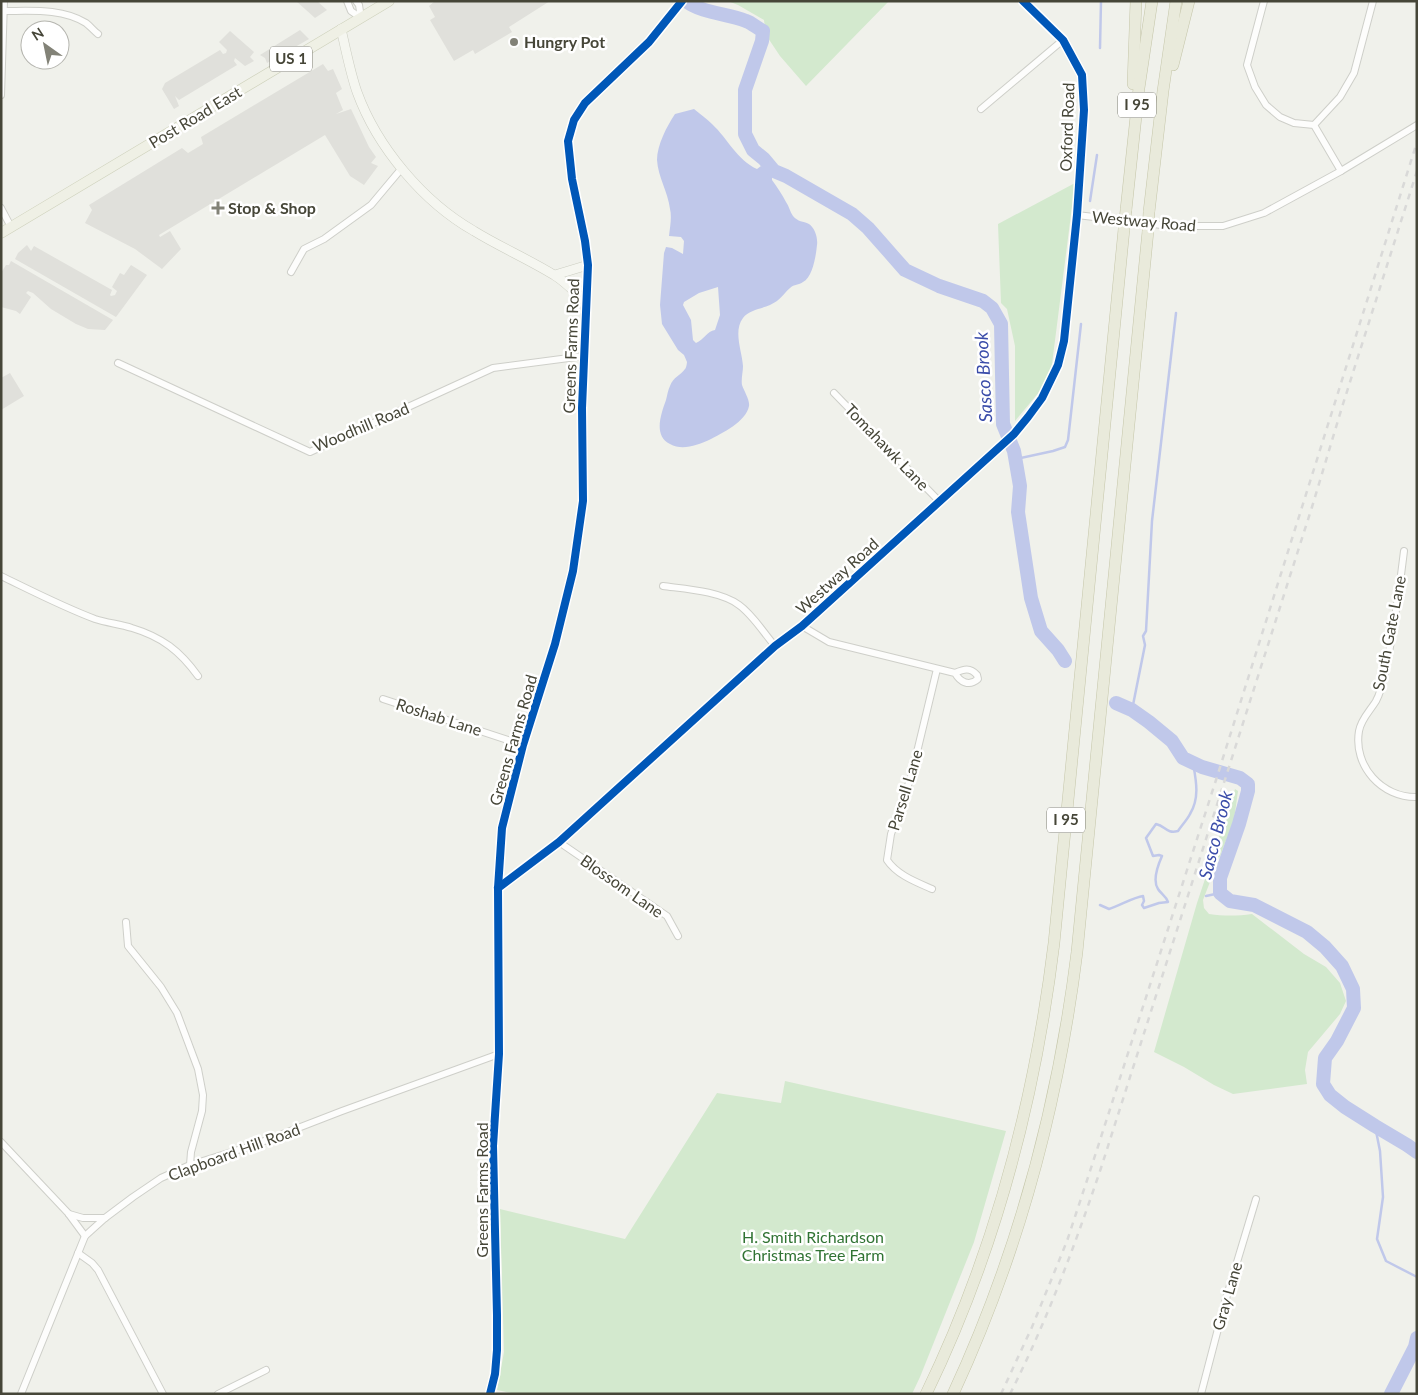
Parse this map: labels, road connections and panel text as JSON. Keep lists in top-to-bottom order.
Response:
{
  "streets": {
    "highway": ["I 95"],
    "main road": ["US 1", "Post Road East"],
    "street": [
      "Oxford Road",
      "Westway Road",
      "Greens Farms Road",
      "Woodhill Road",
      "Tomahawk Lane",
      "South Gate Lane",
      "Roshab Lane",
      "Parsell Lane",
      "Blossom Lane",
      "Clapboard Hill Road",
      "Gray Lane"
    ]
  },
  "crossings": [
    ["Oxford Road", "Westway Road"],
    ["Westway Road", "Greens Farms Road"],
    ["Westway Road", "Tomahawk Lane"],
    ["Westway Road", "Blossom Lane"],
    ["Greens Farms Road", "Woodhill Road"],
    ["Greens Farms Road", "Roshab Lane"],
    ["Greens Farms Road", "Clapboard Hill Road"]
  ],
  "water": ["Sasco Brook"],
  "parks": ["H. Smith Richardson Christmas Tree Farm"],
  "places": {
    "other": ["Hungry Pot"],
    "health": ["Stop & Shop"]
  },
  "north": "top left"
}
